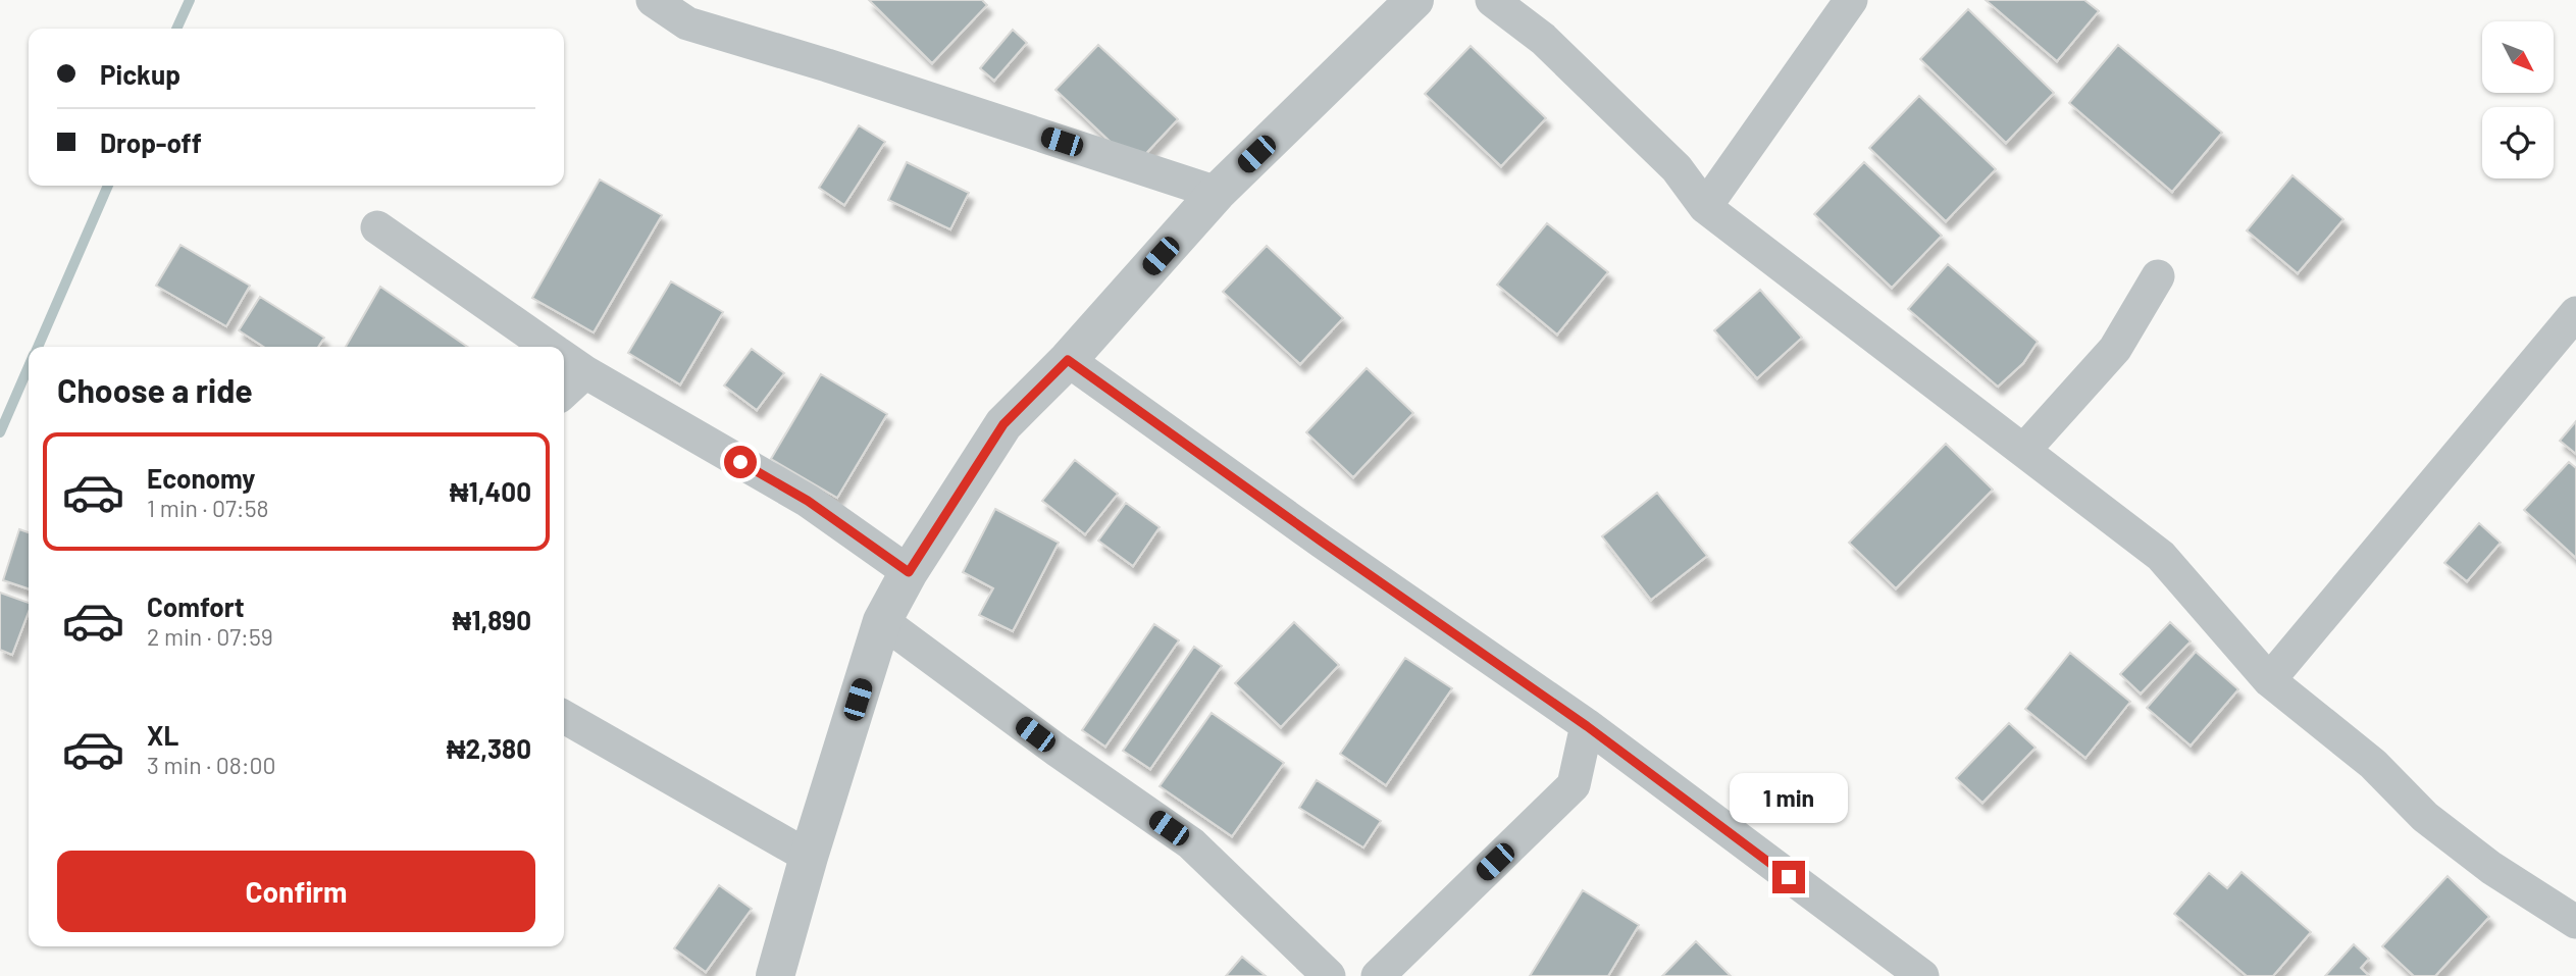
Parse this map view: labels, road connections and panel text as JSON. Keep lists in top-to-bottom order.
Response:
{
  "north": "bottom right",
  "page": {
    "banner": ["Pickup", "Drop-off"],
    "heading": "Choose a ride",
    "list": [
      {
        "name": "Economy",
        "note": "1 min · 07:58",
        "value": "₦1,400"
      },
      {
        "name": "Comfort",
        "note": "2 min · 07:59",
        "value": "₦1,890"
      },
      {
        "name": "XL",
        "note": "3 min · 08:00",
        "value": "₦2,380"
      }
    ],
    "bubble": "1 min",
    "buttons": "Confirm"
  }
}
